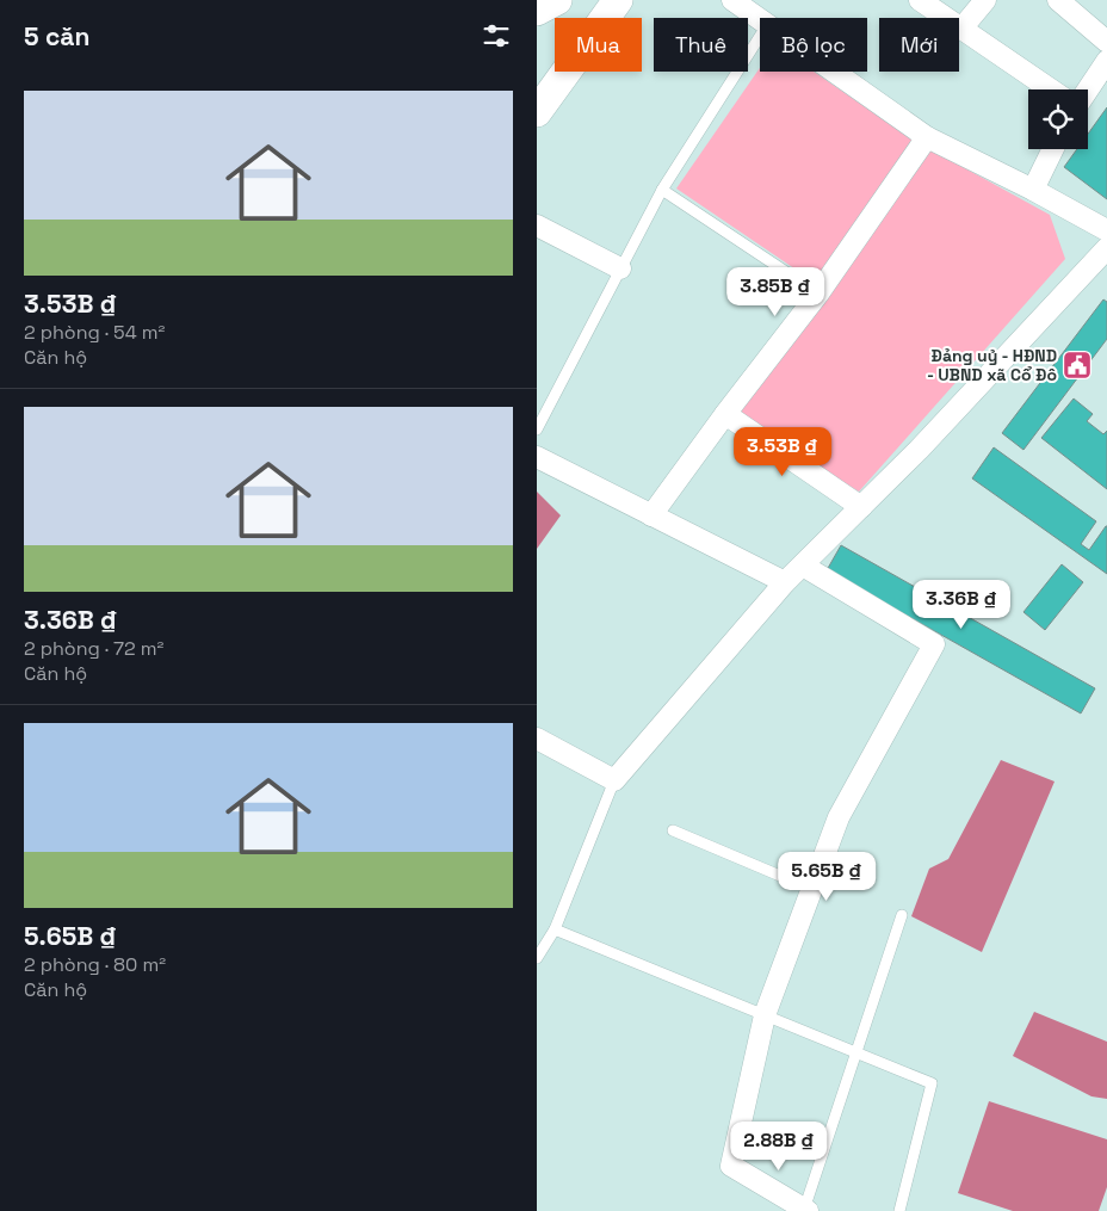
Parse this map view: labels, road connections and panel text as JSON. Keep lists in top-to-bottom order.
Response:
{
  "places": {
    "public building": ["Đảng uỷ - HĐND - UBND xã Cổ Đô"]
  },
  "page": {
    "heading": "5 căn",
    "chip": [
      "Mua",
      "Thuê",
      "Bộ lọc",
      "Mới"
    ],
    "list": [
      {
        "name": "3.53B ₫",
        "note": "2 phòng · 54 m² · Căn hộ"
      },
      {
        "name": "3.36B ₫",
        "note": "2 phòng · 72 m² · Căn hộ"
      },
      {
        "name": "5.65B ₫",
        "note": "2 phòng · 80 m² · Căn hộ"
      }
    ],
    "price": [
      "3.85B ₫",
      "3.53B ₫",
      "3.36B ₫",
      "5.65B ₫",
      "2.88B ₫"
    ]
  }
}
